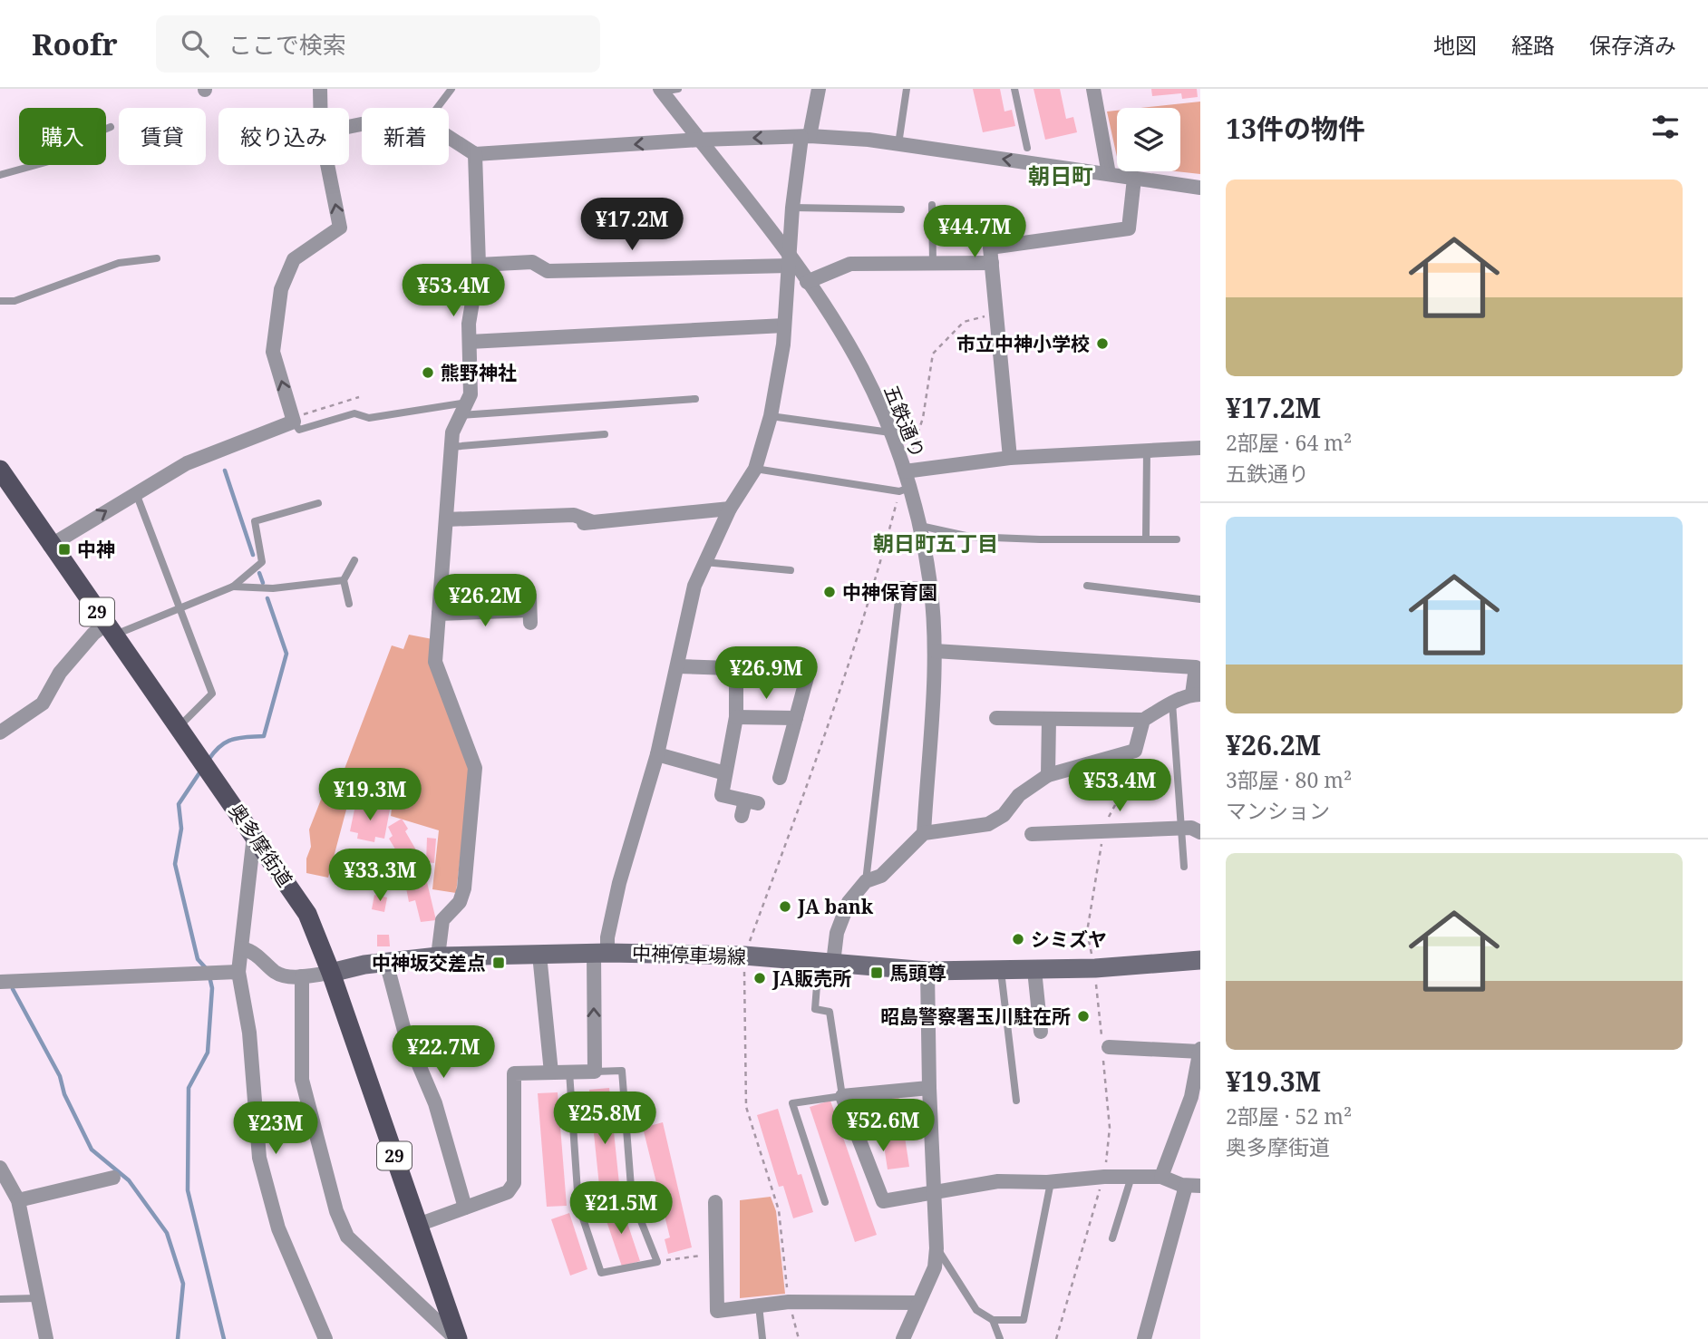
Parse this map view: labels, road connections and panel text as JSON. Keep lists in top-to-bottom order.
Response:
{
  "streets": {
    "main road": ["29", "奥多摩街道", "中神停車場線"],
    "street": ["五鉄通り"]
  },
  "crossings": [
    ["奥多摩街道", "中神停車場線"]
  ],
  "districts": ["朝日町", "朝日町五丁目"],
  "places": {
    "other": [
      "市立中神小学校",
      "熊野神社",
      "中神保育園",
      "JA bank",
      "シミズヤ",
      "JA販売所",
      "昭島警察署玉川駐在所"
    ],
    "transit": ["中神", "中神坂交差点", "馬頭尊"]
  },
  "page": {
    "header": "Roofr",
    "search": "ここで検索",
    "nav": ["地図", "経路", "保存済み"],
    "heading": "13件の物件",
    "chip": [
      "購入",
      "賃貸",
      "絞り込み",
      "新着"
    ],
    "list": [
      {
        "name": "¥17.2M",
        "note": "2部屋 · 64 m² · 五鉄通り"
      },
      {
        "name": "¥26.2M",
        "note": "3部屋 · 80 m² · マンション"
      },
      {
        "name": "¥19.3M",
        "note": "2部屋 · 52 m² · 奥多摩街道"
      }
    ],
    "price": [
      "¥17.2M",
      "¥44.7M",
      "¥53.4M",
      "¥26.2M",
      "¥26.9M",
      "¥53.4M",
      "¥19.3M",
      "¥33.3M",
      "¥22.7M",
      "¥25.8M",
      "¥52.6M",
      "¥23M",
      "¥21.5M"
    ]
  }
}
